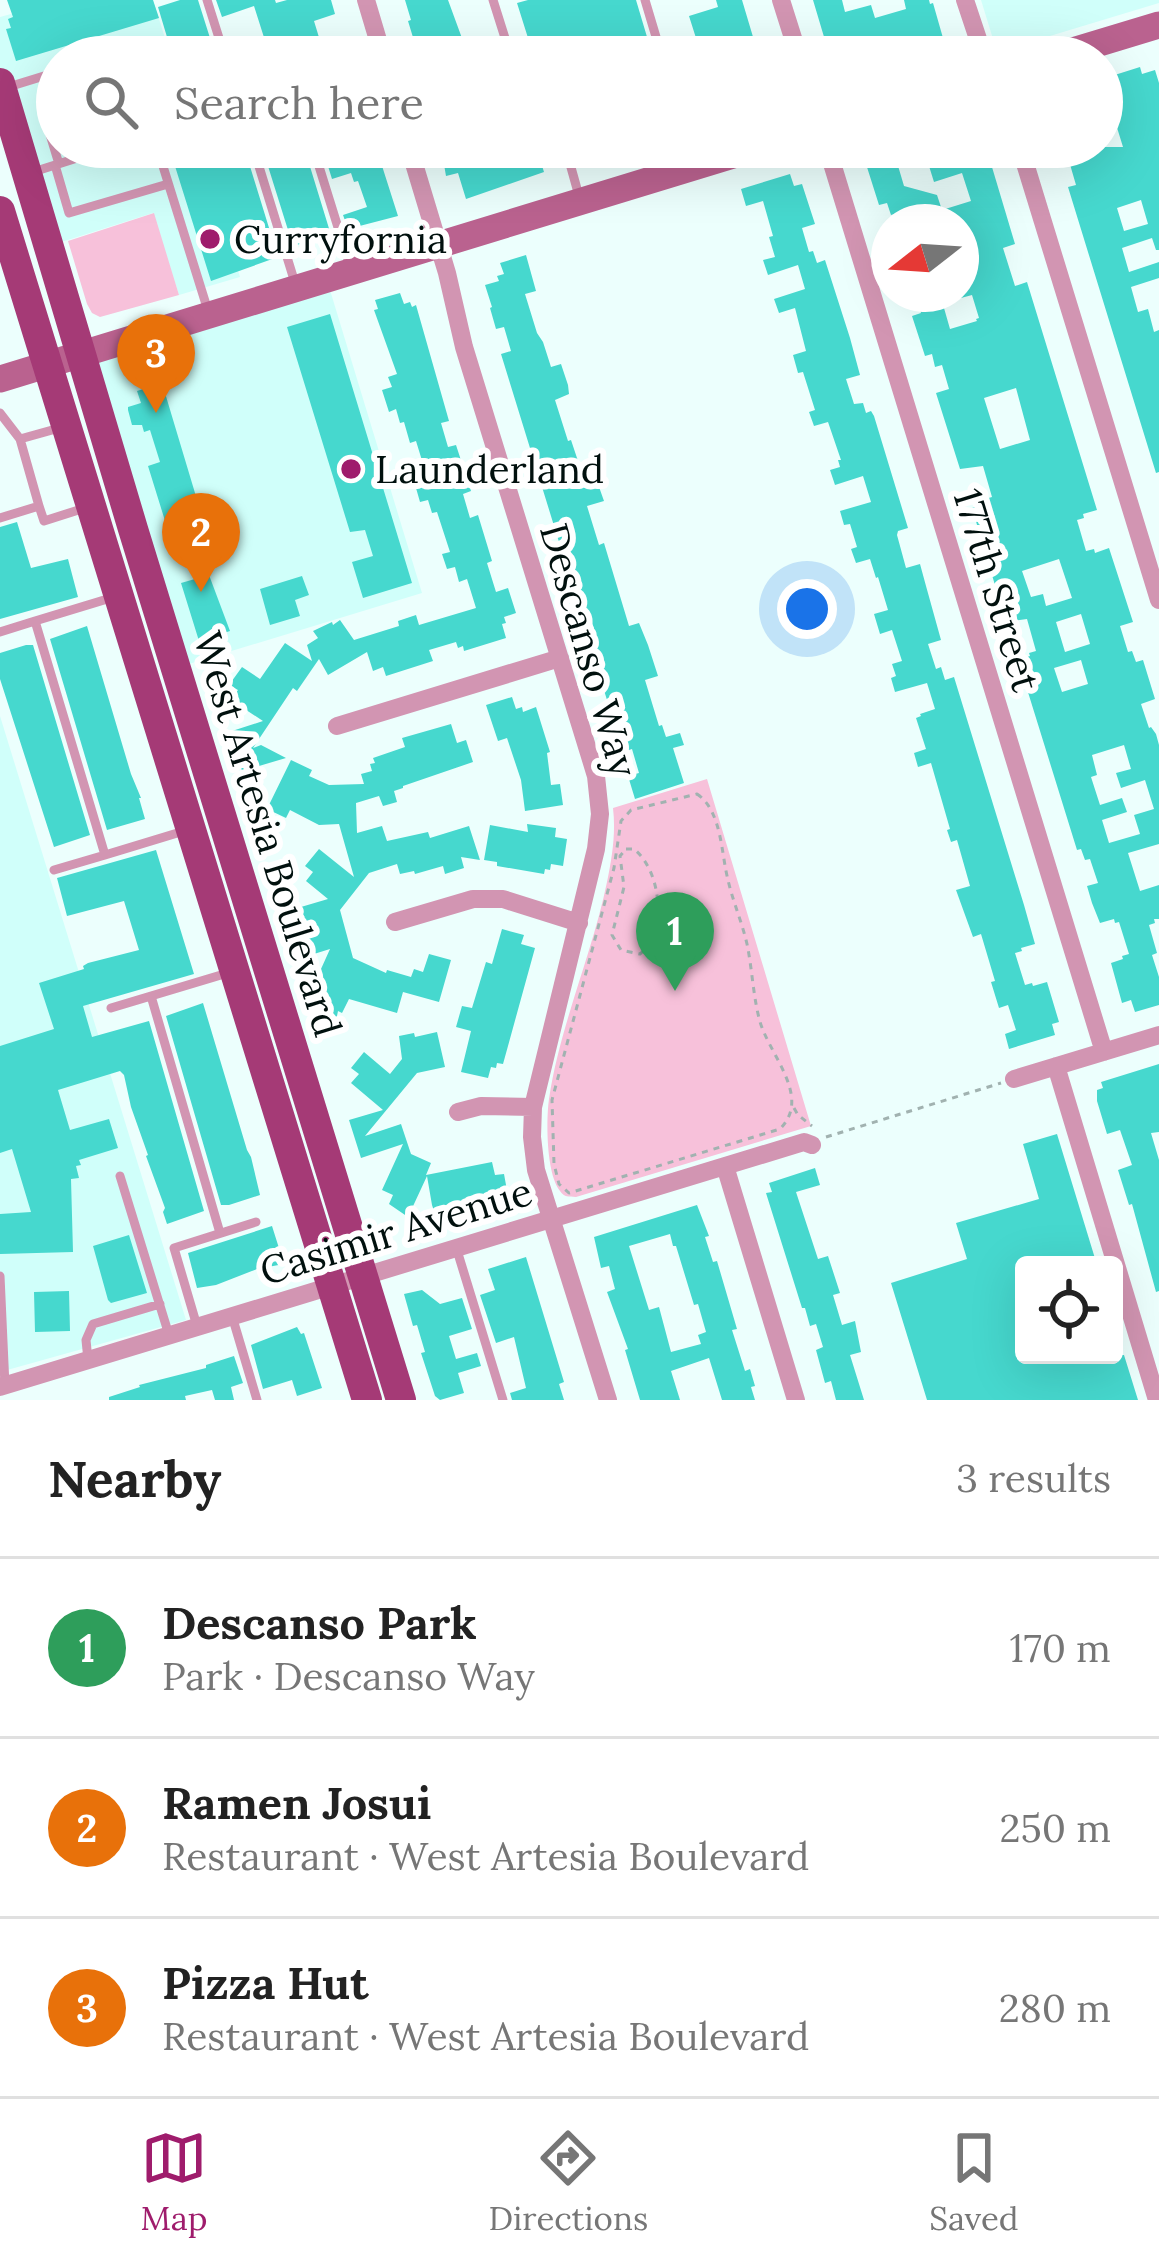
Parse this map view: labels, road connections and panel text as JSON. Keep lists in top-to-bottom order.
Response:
{
  "streets": {
    "main road": ["West Artesia Boulevard"],
    "street": ["177th Street", "Descanso Way", "Casimir Avenue"]
  },
  "crossings": [
    ["Descanso Way", "Casimir Avenue"],
    ["West Artesia Boulevard", "Casimir Avenue"]
  ],
  "places": ["Curryfornia", "Launderland"],
  "north": "left",
  "page": {
    "search": "Search here",
    "pins": ["3", "2", "1"],
    "heading": ["Nearby", "3 results"],
    "list": [
      {
        "mark": "1",
        "name": "Descanso Park",
        "note": "Park · Descanso Way",
        "value": "170 m"
      },
      {
        "mark": "2",
        "name": "Ramen Josui",
        "note": "Restaurant · West Artesia Boulevard",
        "value": "250 m"
      },
      {
        "mark": "3",
        "name": "Pizza Hut",
        "note": "Restaurant · West Artesia Boulevard",
        "value": "280 m"
      }
    ],
    "nav": ["Map", "Directions", "Saved"]
  }
}
